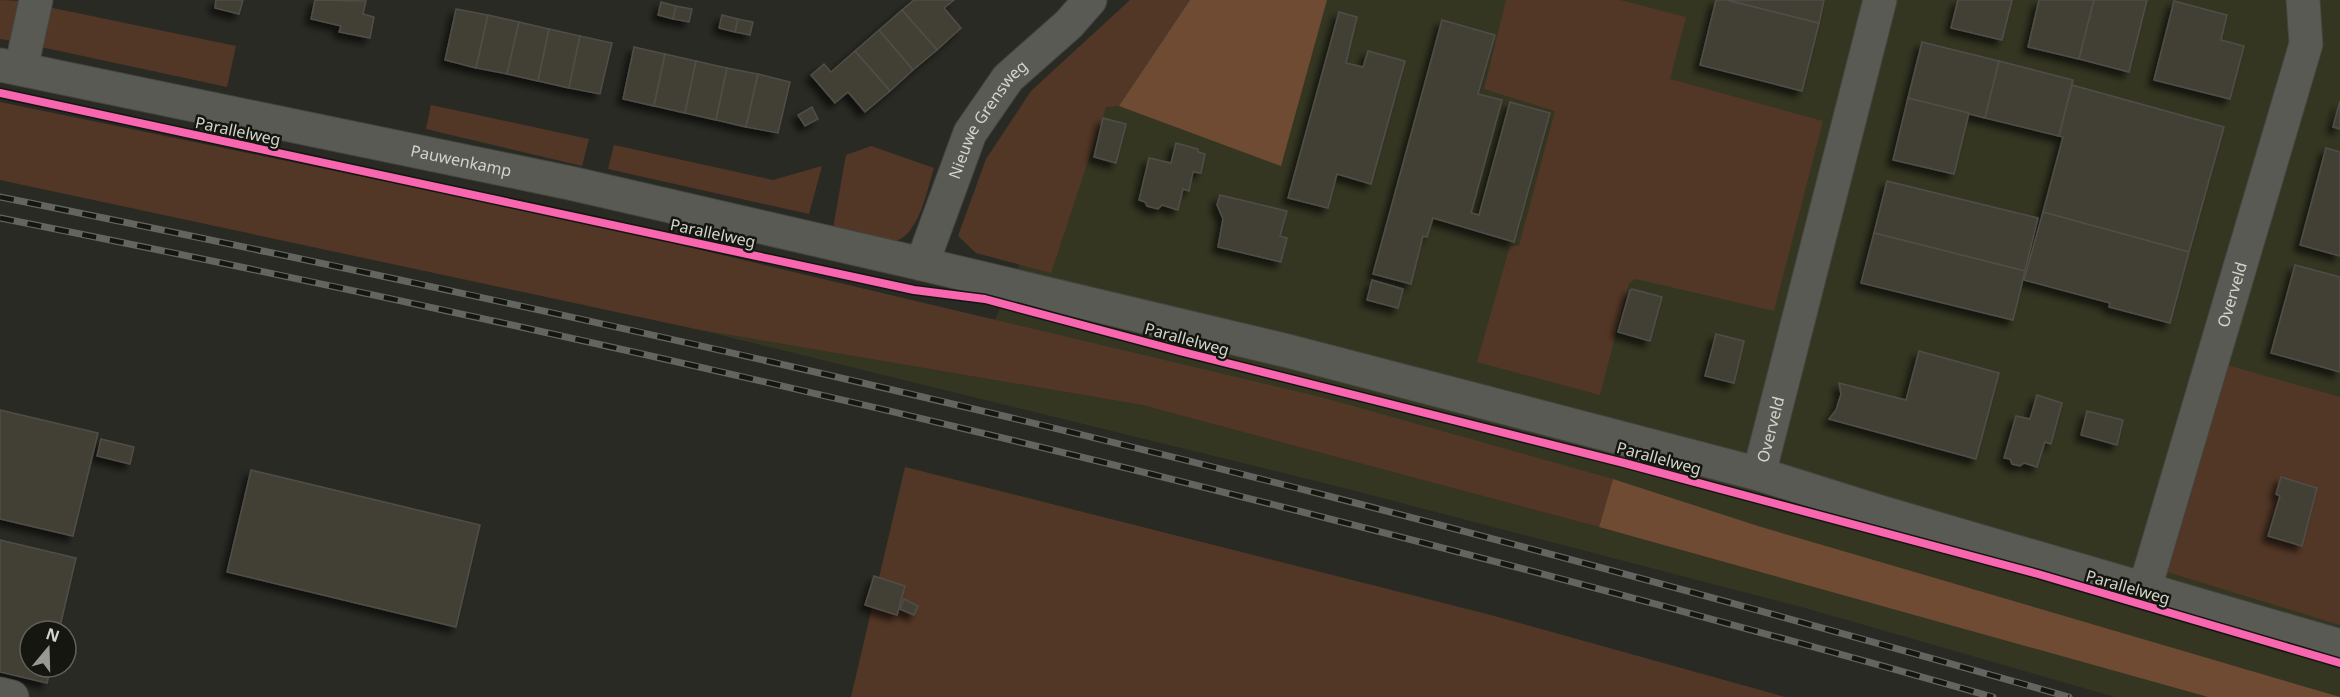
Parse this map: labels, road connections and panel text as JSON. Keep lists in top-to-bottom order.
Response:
{
  "streets": {
    "street": [
      "Nieuwe Grensweg",
      "Parallelweg",
      "Pauwenkamp",
      "Overveld"
    ]
  },
  "crossings": [
    ["Nieuwe Grensweg", "Parallelweg"],
    ["Nieuwe Grensweg", "Pauwenkamp"],
    ["Parallelweg", "Pauwenkamp"],
    ["Parallelweg", "Overveld"]
  ],
  "north": "top"
}
